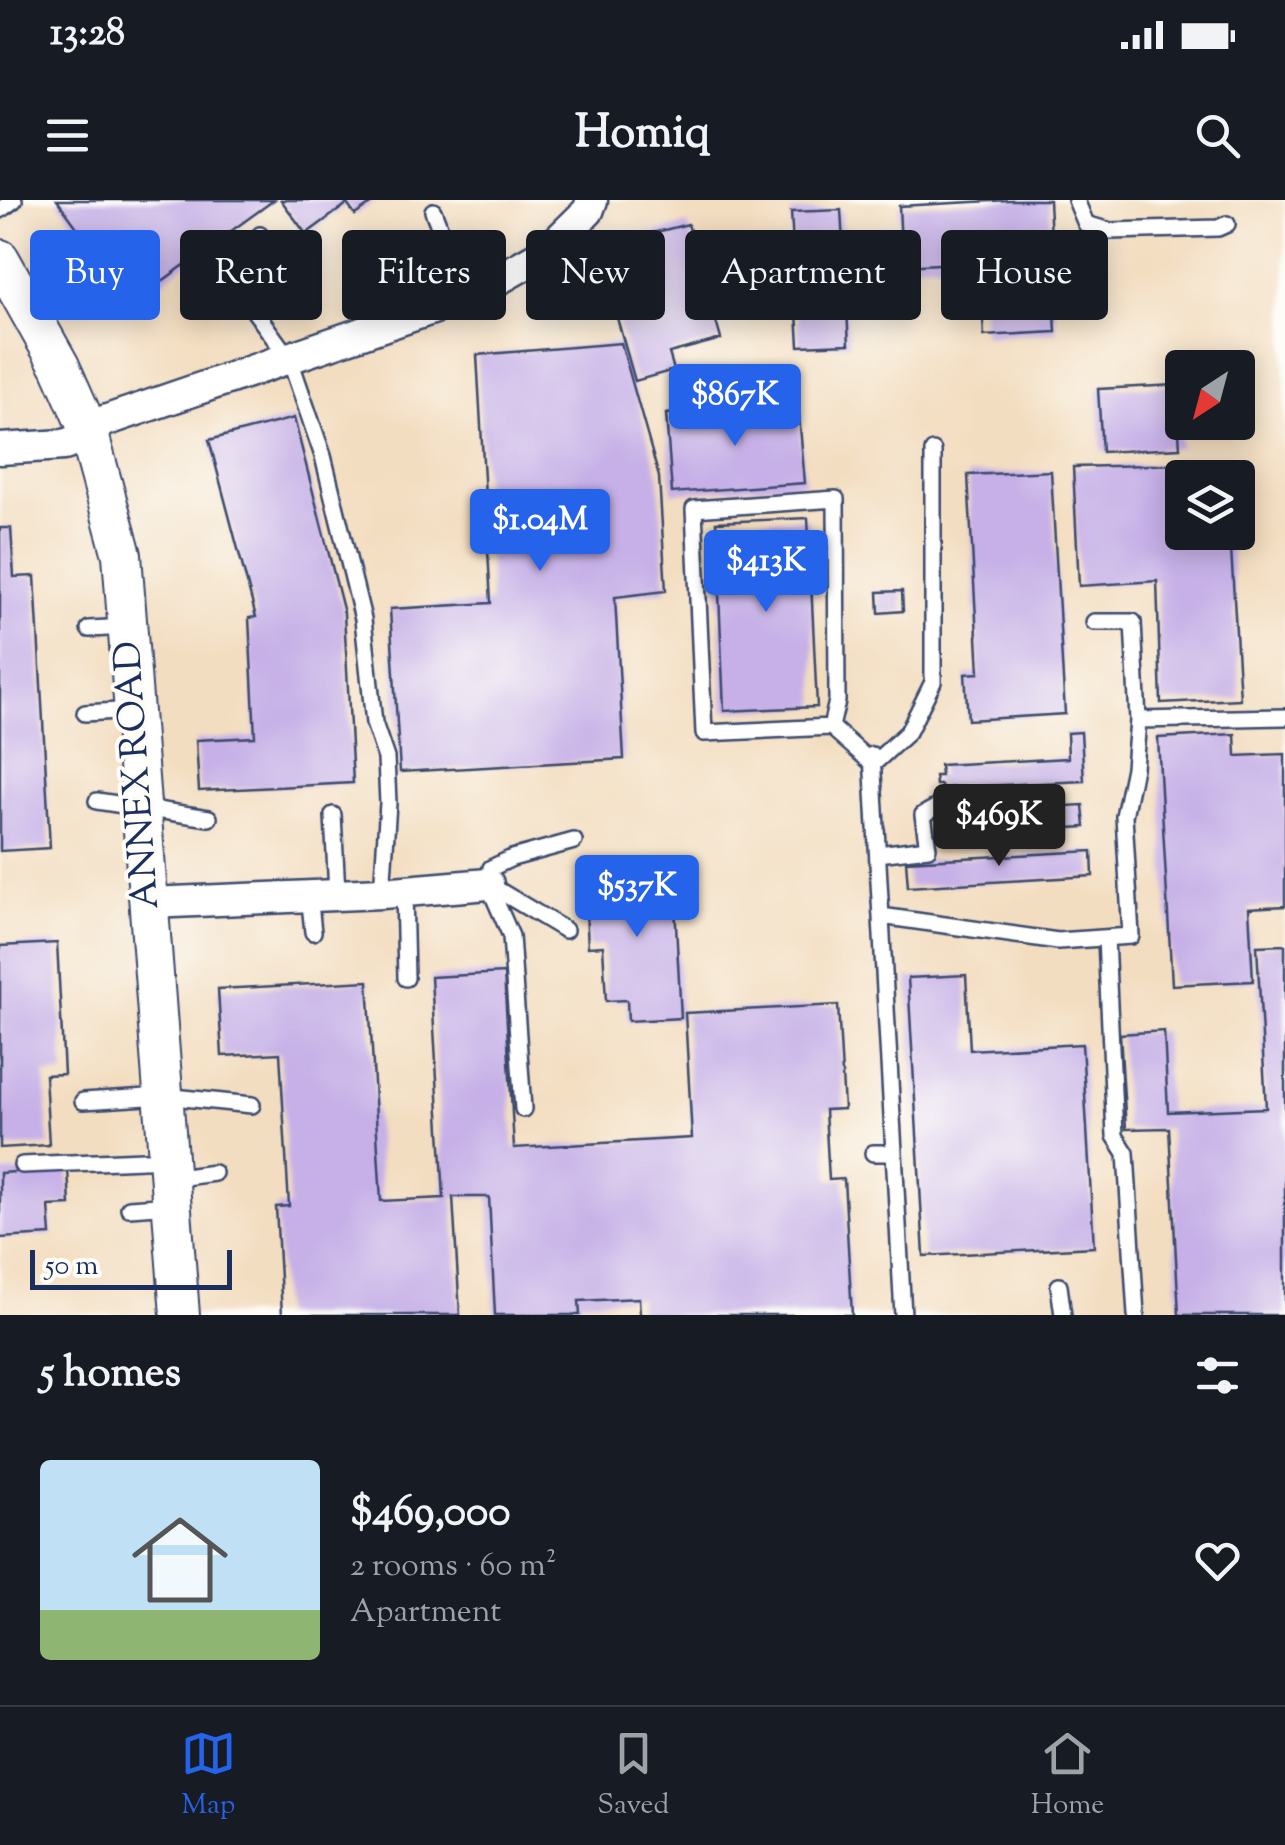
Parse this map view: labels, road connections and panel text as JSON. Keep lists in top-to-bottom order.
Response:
{
  "streets": {
    "street": ["ANNEX ROAD"]
  },
  "scale_bar": "50 m",
  "north": "bottom left",
  "page": {
    "status": "13:28",
    "header": "Homiq",
    "chip": [
      "Buy",
      "Rent",
      "Filters",
      "New",
      "Apartment",
      "House"
    ],
    "price": [
      "$867K",
      "$1.04M",
      "$413K",
      "$469K",
      "$537K"
    ],
    "scale": "50 m",
    "heading": "5 homes",
    "list": [
      {
        "name": "$469,000",
        "note": "2 rooms · 60 m² · Apartment"
      }
    ],
    "tabs": ["Map", "Saved", "Home"]
  }
}
